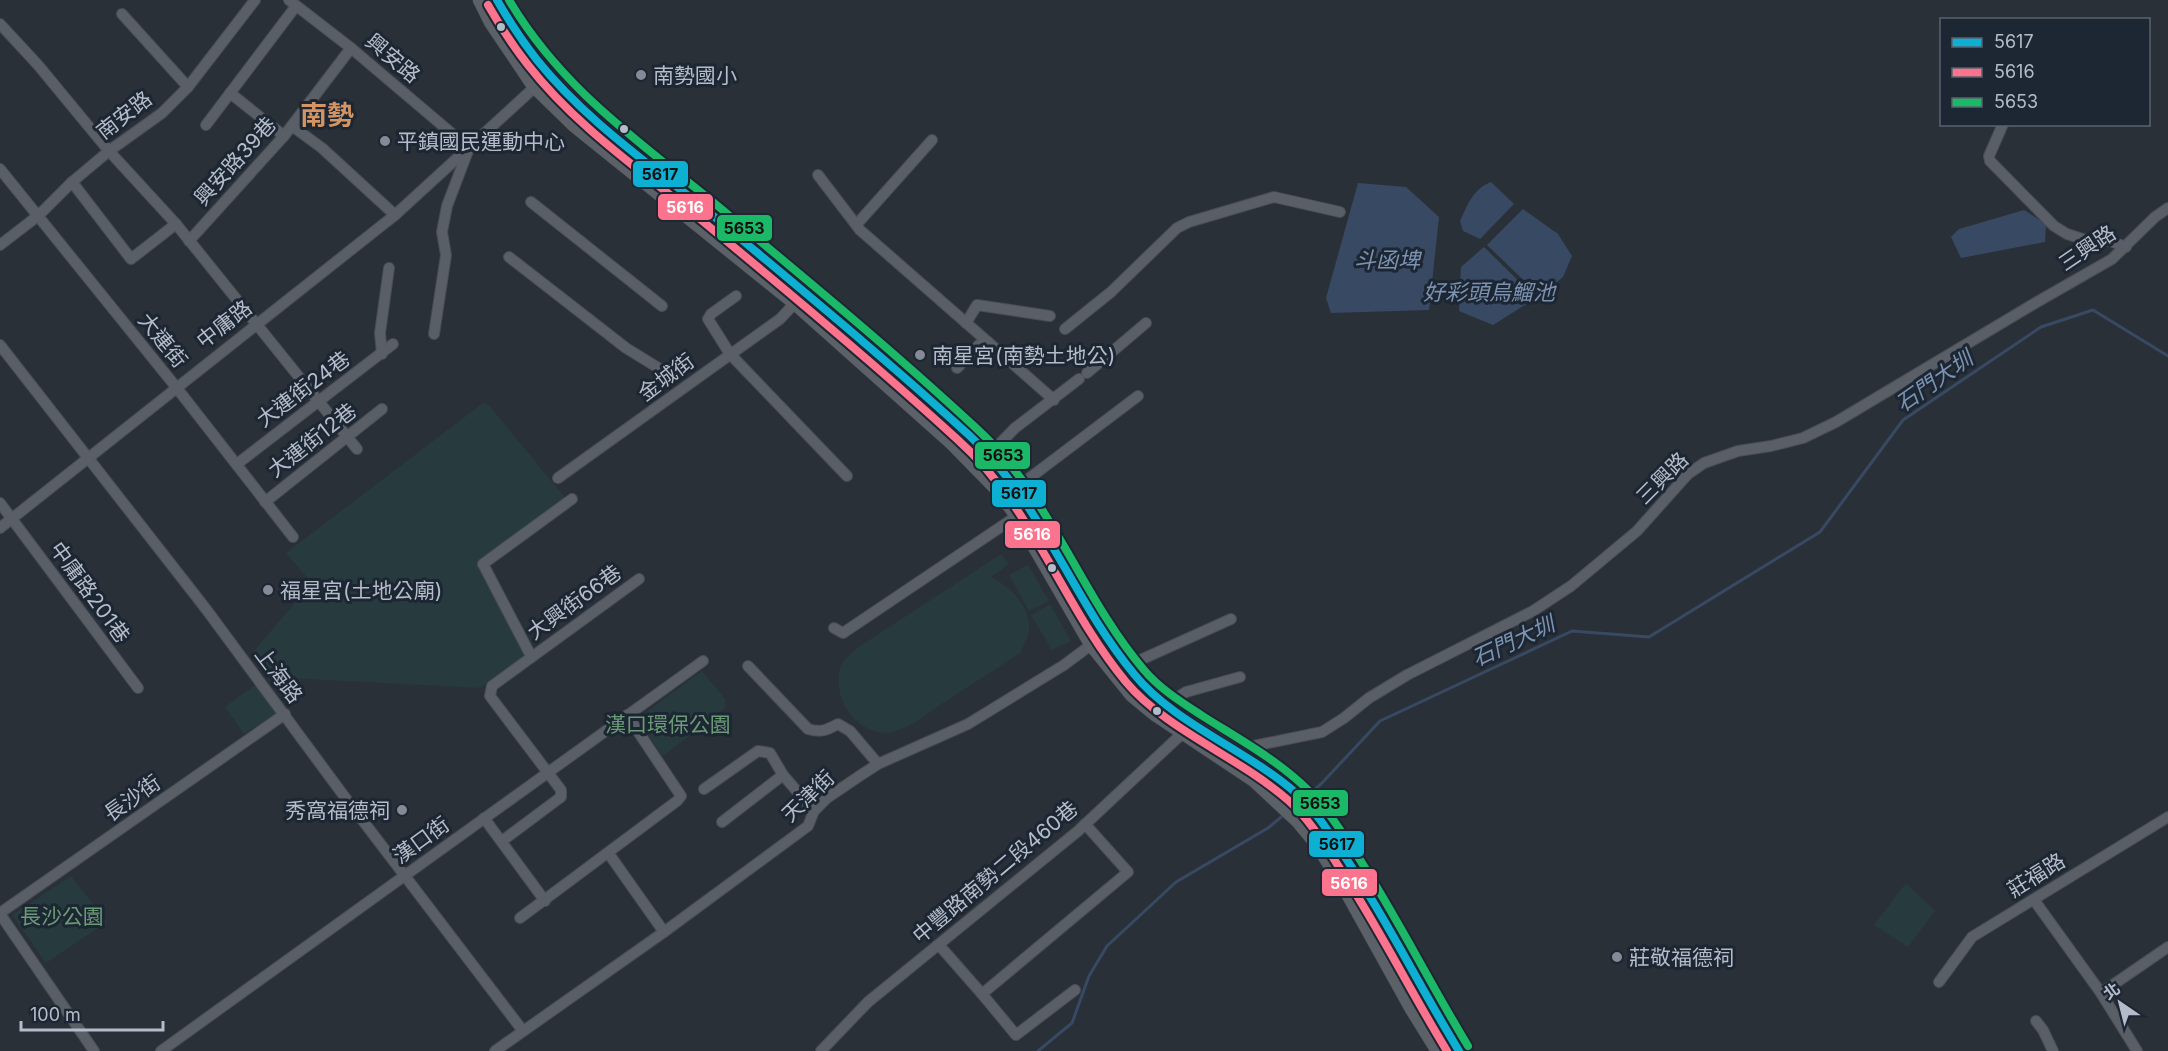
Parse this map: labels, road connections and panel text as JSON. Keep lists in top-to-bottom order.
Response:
{
  "streets": {
    "street": [
      "興安路",
      "南安路",
      "興安路39巷",
      "三興路",
      "中庸路",
      "大連街",
      "金城街",
      "大連街24巷",
      "大連街12巷",
      "中庸路201巷",
      "大興街66巷",
      "上海路",
      "天津街",
      "長沙街",
      "漢口街",
      "中豐路南勢二段460巷",
      "莊福路"
    ]
  },
  "crossings": [
    ["興安路", "興安路39巷"],
    ["興安路", "中庸路"],
    ["南安路", "大連街"],
    ["中庸路", "大連街"],
    ["中庸路", "中庸路201巷"],
    ["中庸路", "上海路"],
    ["大連街", "大連街24巷"],
    ["大連街", "大連街12巷"],
    ["大興街66巷", "漢口街"],
    ["上海路", "天津街"],
    ["上海路", "長沙街"],
    ["上海路", "漢口街"]
  ],
  "districts": ["南勢"],
  "water": ["斗函埤", "好彩頭烏鰡池", "石門大圳"],
  "parks": ["漢口環保公園", "長沙公園"],
  "places": [
    "南勢國小",
    "平鎮國民運動中心",
    "南星宮(南勢土地公)",
    "福星宮(土地公廟)",
    "秀窩福德祠",
    "莊敬福德祠"
  ],
  "lines": ["transit line 5617", "transit line 5653", "transit line 5616"],
  "legend": ["5617", "5616", "5653"],
  "scale_bar": "100 m",
  "north": "top left"
}
